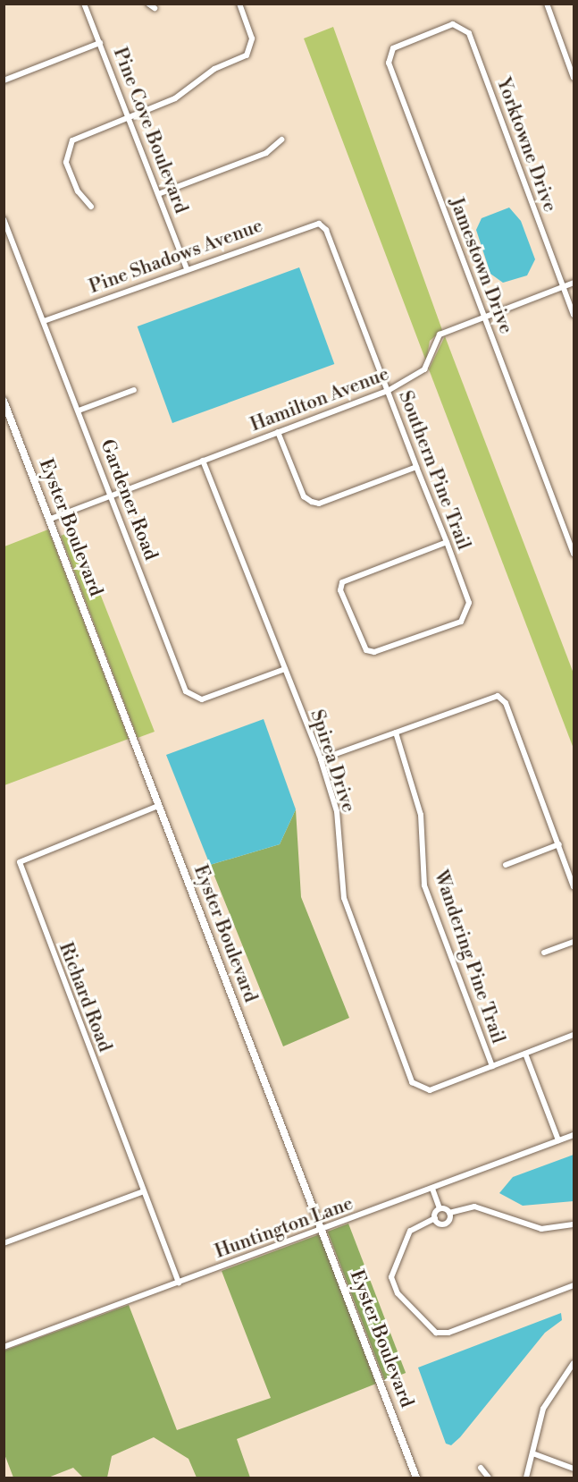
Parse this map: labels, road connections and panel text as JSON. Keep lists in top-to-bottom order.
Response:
{
  "streets": {
    "street": [
      "Pine Cove Boulevard",
      "Yorktowne Drive",
      "Pine Shadows Avenue",
      "Jamestown Drive",
      "Hamilton Avenue",
      "Southern Pine Trail",
      "Gardener Road",
      "Eyster Boulevard",
      "Spirea Drive",
      "Wandering Pine Trail",
      "Richard Road",
      "Huntington Lane"
    ]
  },
  "crossings": [
    ["Pine Cove Boulevard", "Pine Shadows Avenue"],
    ["Yorktowne Drive", "Jamestown Drive"],
    ["Yorktowne Drive", "Hamilton Avenue"],
    ["Pine Shadows Avenue", "Southern Pine Trail"],
    ["Pine Shadows Avenue", "Gardener Road"],
    ["Jamestown Drive", "Hamilton Avenue"],
    ["Hamilton Avenue", "Southern Pine Trail"],
    ["Hamilton Avenue", "Gardener Road"],
    ["Hamilton Avenue", "Eyster Boulevard"],
    ["Hamilton Avenue", "Spirea Drive"],
    ["Gardener Road", "Spirea Drive"],
    ["Eyster Boulevard", "Richard Road"],
    ["Eyster Boulevard", "Huntington Lane"],
    ["Spirea Drive", "Wandering Pine Trail"],
    ["Richard Road", "Huntington Lane"]
  ]
}
